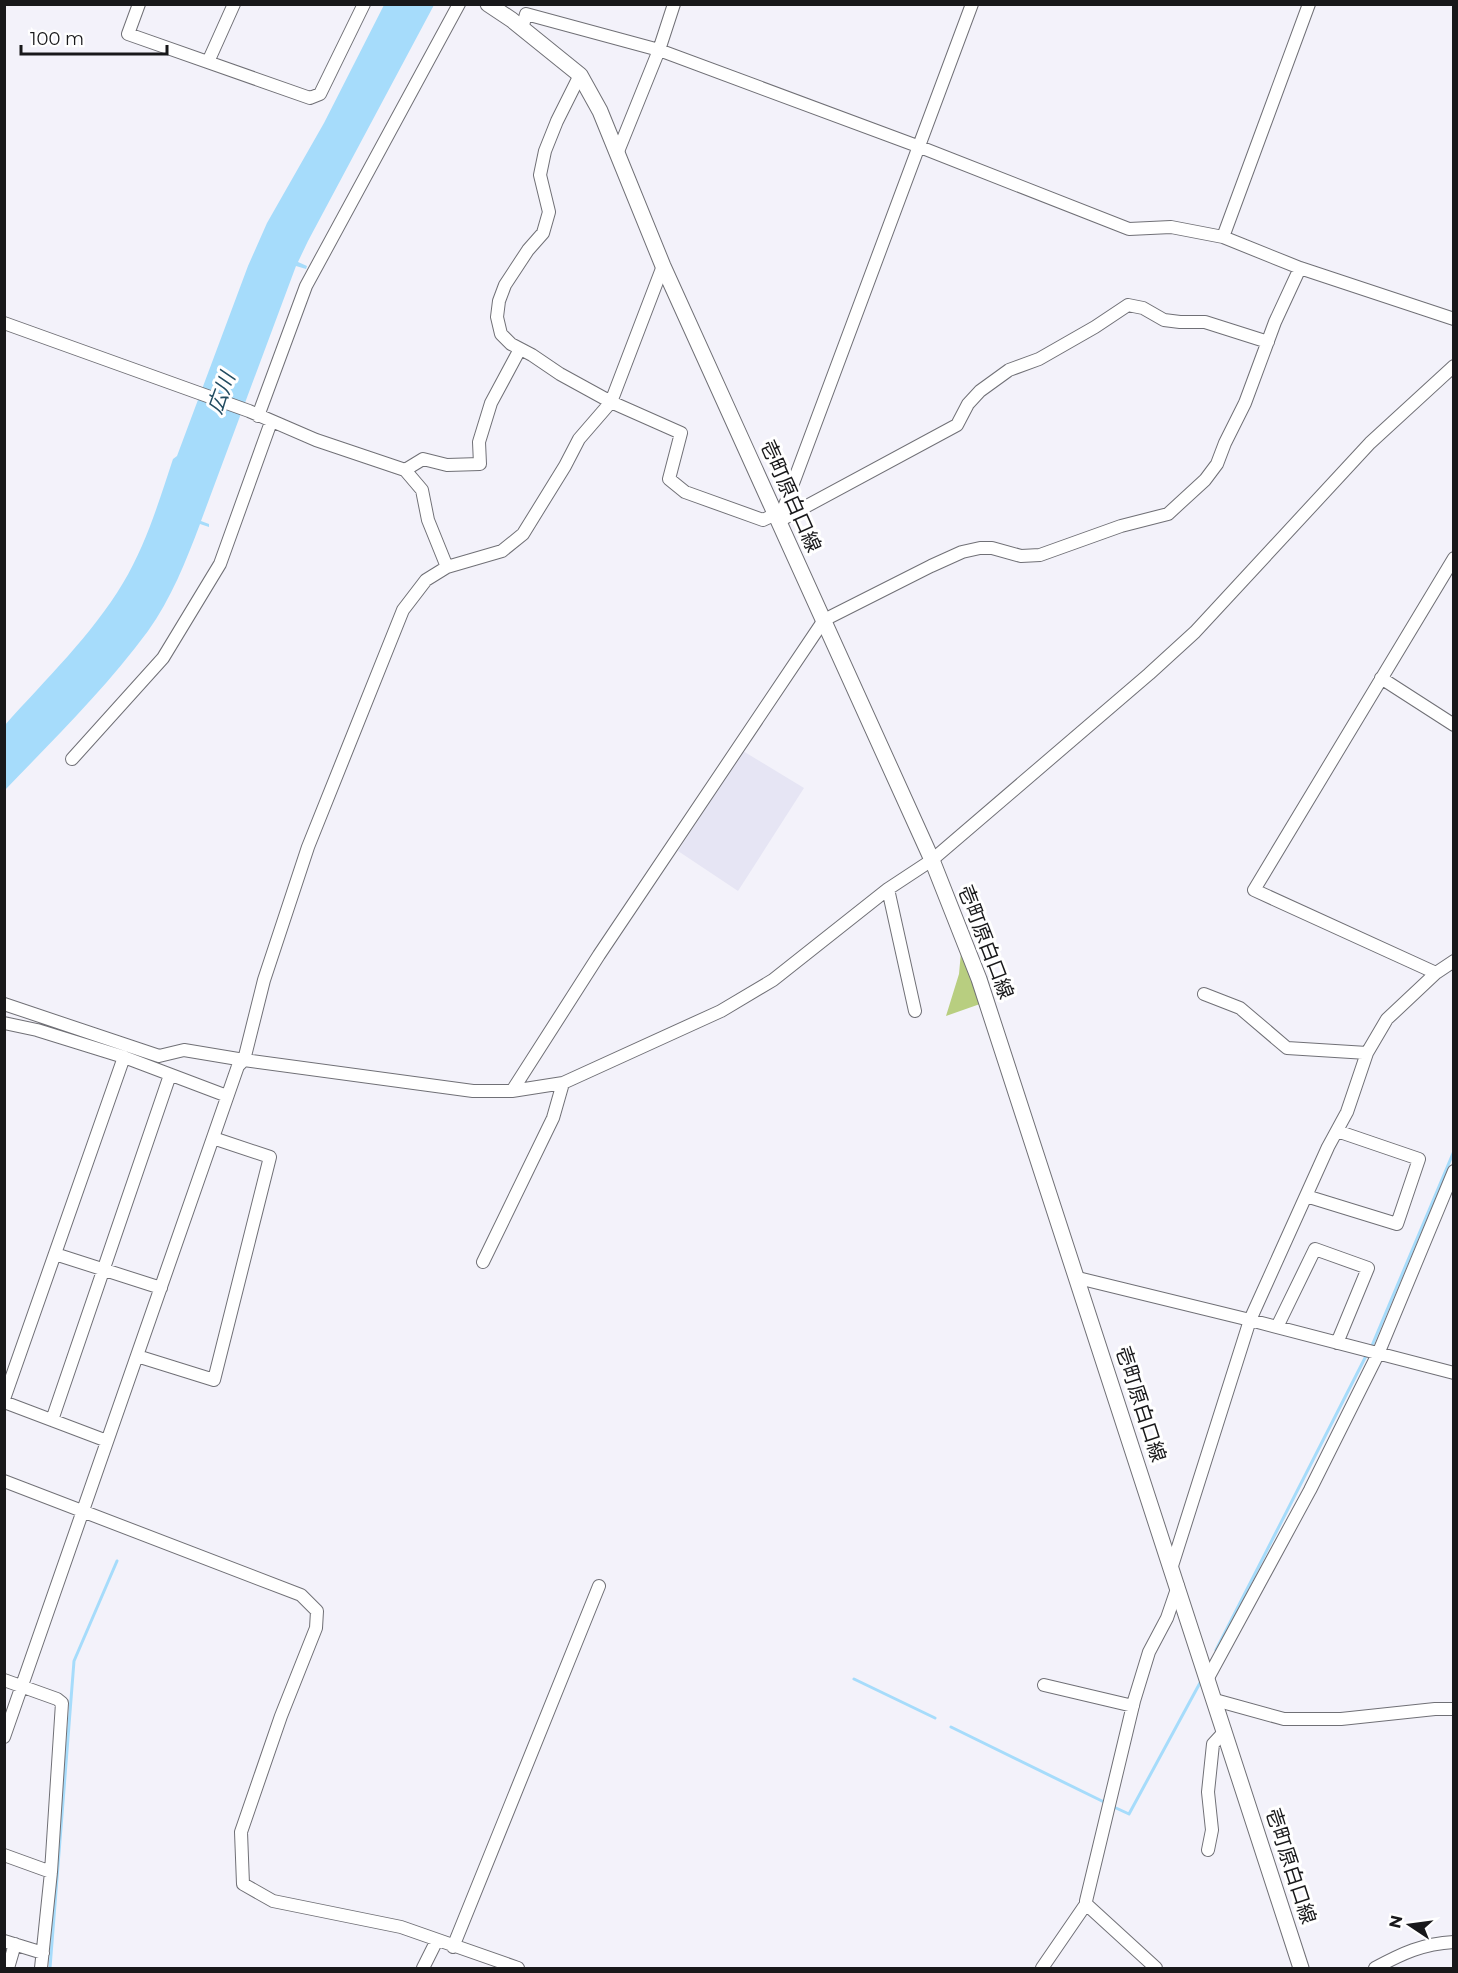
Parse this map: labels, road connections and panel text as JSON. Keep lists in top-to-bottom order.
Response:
{
  "streets": {
    "main road": ["壱町原白口線"]
  },
  "water": ["広川"],
  "scale_bar": "100 m",
  "north": "left"
}
